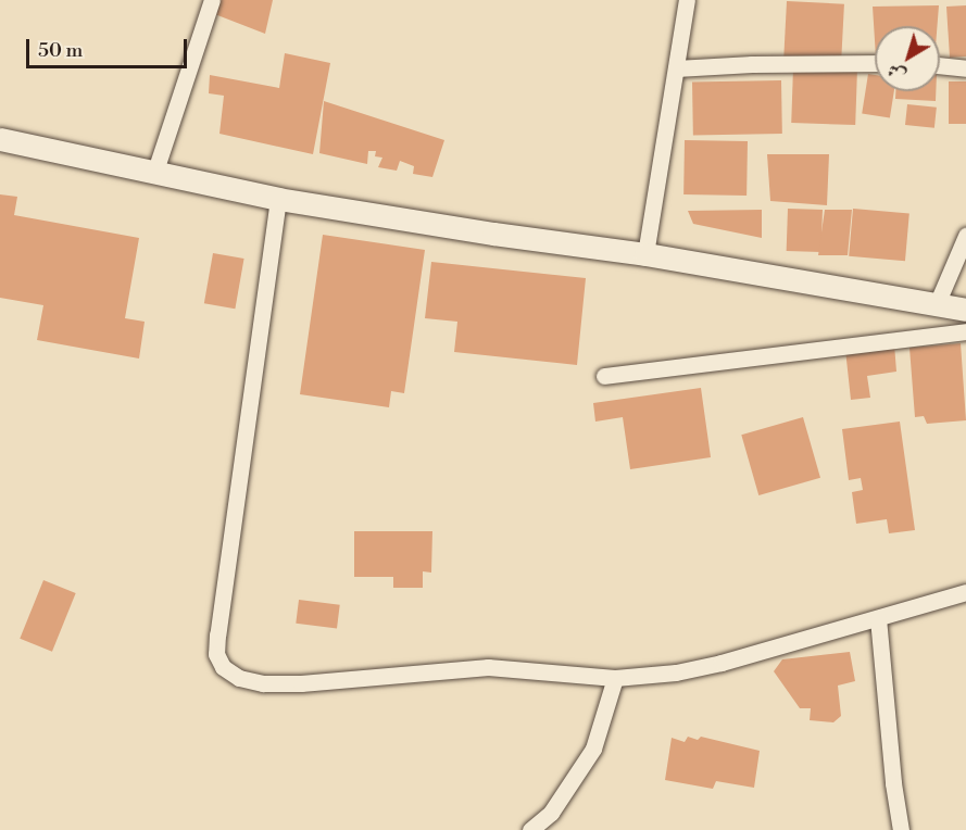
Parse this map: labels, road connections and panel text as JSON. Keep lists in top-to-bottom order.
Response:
{
  "scale_bar": "50 m",
  "north": "bottom left"
}
